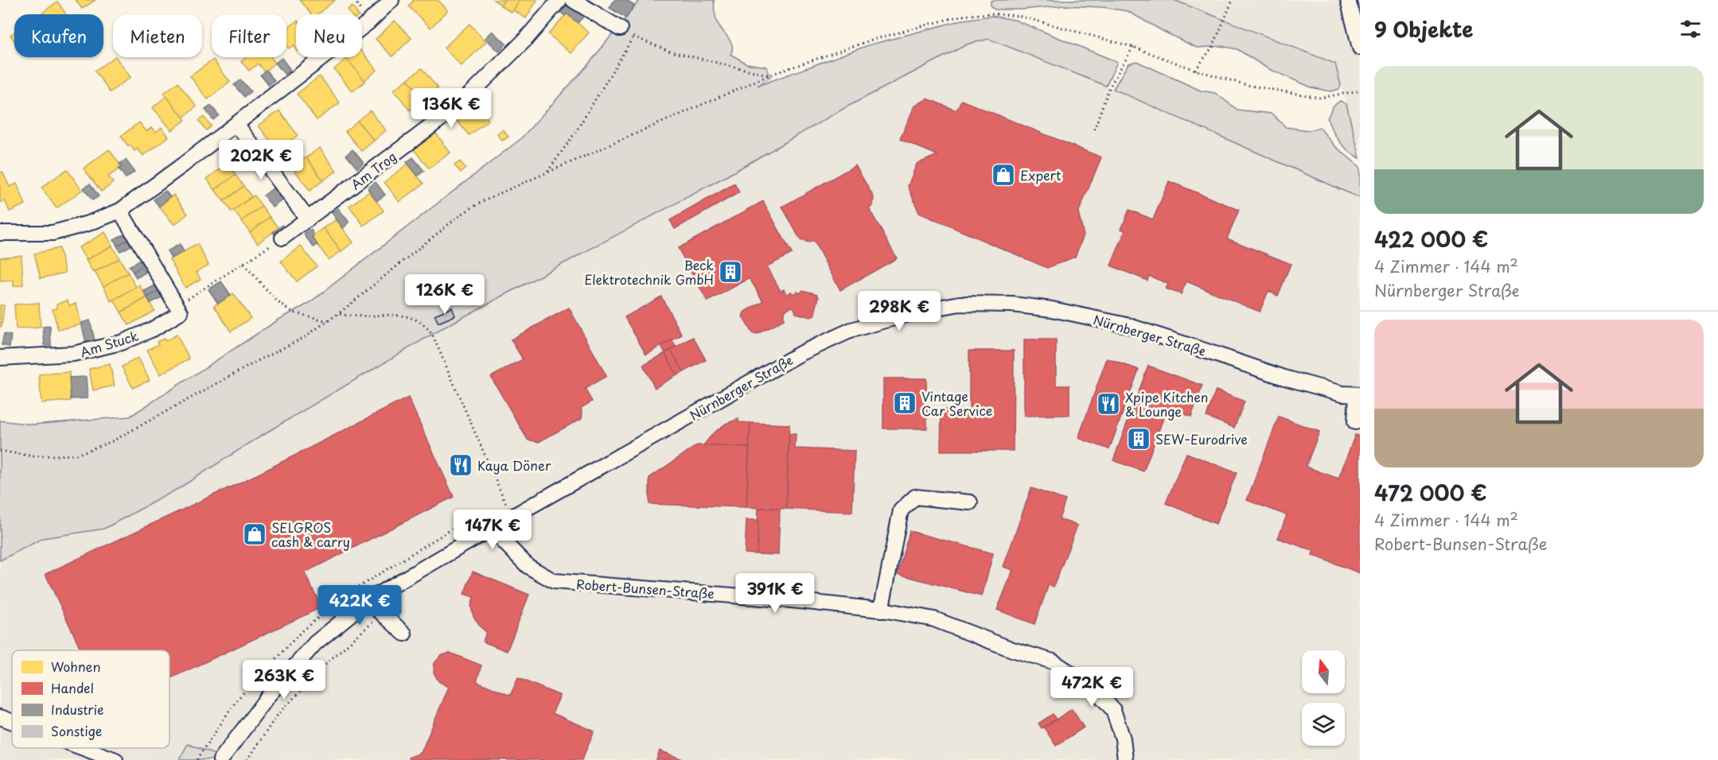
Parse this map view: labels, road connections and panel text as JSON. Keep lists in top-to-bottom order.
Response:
{
  "streets": {
    "street": [
      "Am Trog",
      "Nürnberger Straße",
      "Am Stuck",
      "Robert-Bunsen-Straße"
    ]
  },
  "crossings": [
    ["Nürnberger Straße", "Robert-Bunsen-Straße"]
  ],
  "places": {
    "shop": ["Expert", "SELGROS cash & carry"],
    "building": ["Beck Elektrotechnik GmbH", "Vintage Car Service", "SEW-Eurodrive"],
    "restaurant": ["Xpipe Kitchen & Lounge", "Kaya Döner"]
  },
  "legend": [
    "Wohnen",
    "Handel",
    "Industrie",
    "Sonstige"
  ],
  "north": "top",
  "page": {
    "heading": "9 Objekte",
    "chip": [
      "Kaufen",
      "Mieten",
      "Filter",
      "Neu"
    ],
    "list": [
      {
        "name": "422 000 €",
        "note": "4 Zimmer · 144 m² · Nürnberger Straße"
      },
      {
        "name": "472 000 €",
        "note": "4 Zimmer · 144 m² · Robert-Bunsen-Straße"
      }
    ],
    "price": [
      "136K €",
      "202K €",
      "126K €",
      "298K €",
      "147K €",
      "391K €",
      "422K €",
      "263K €",
      "472K €"
    ]
  }
}
